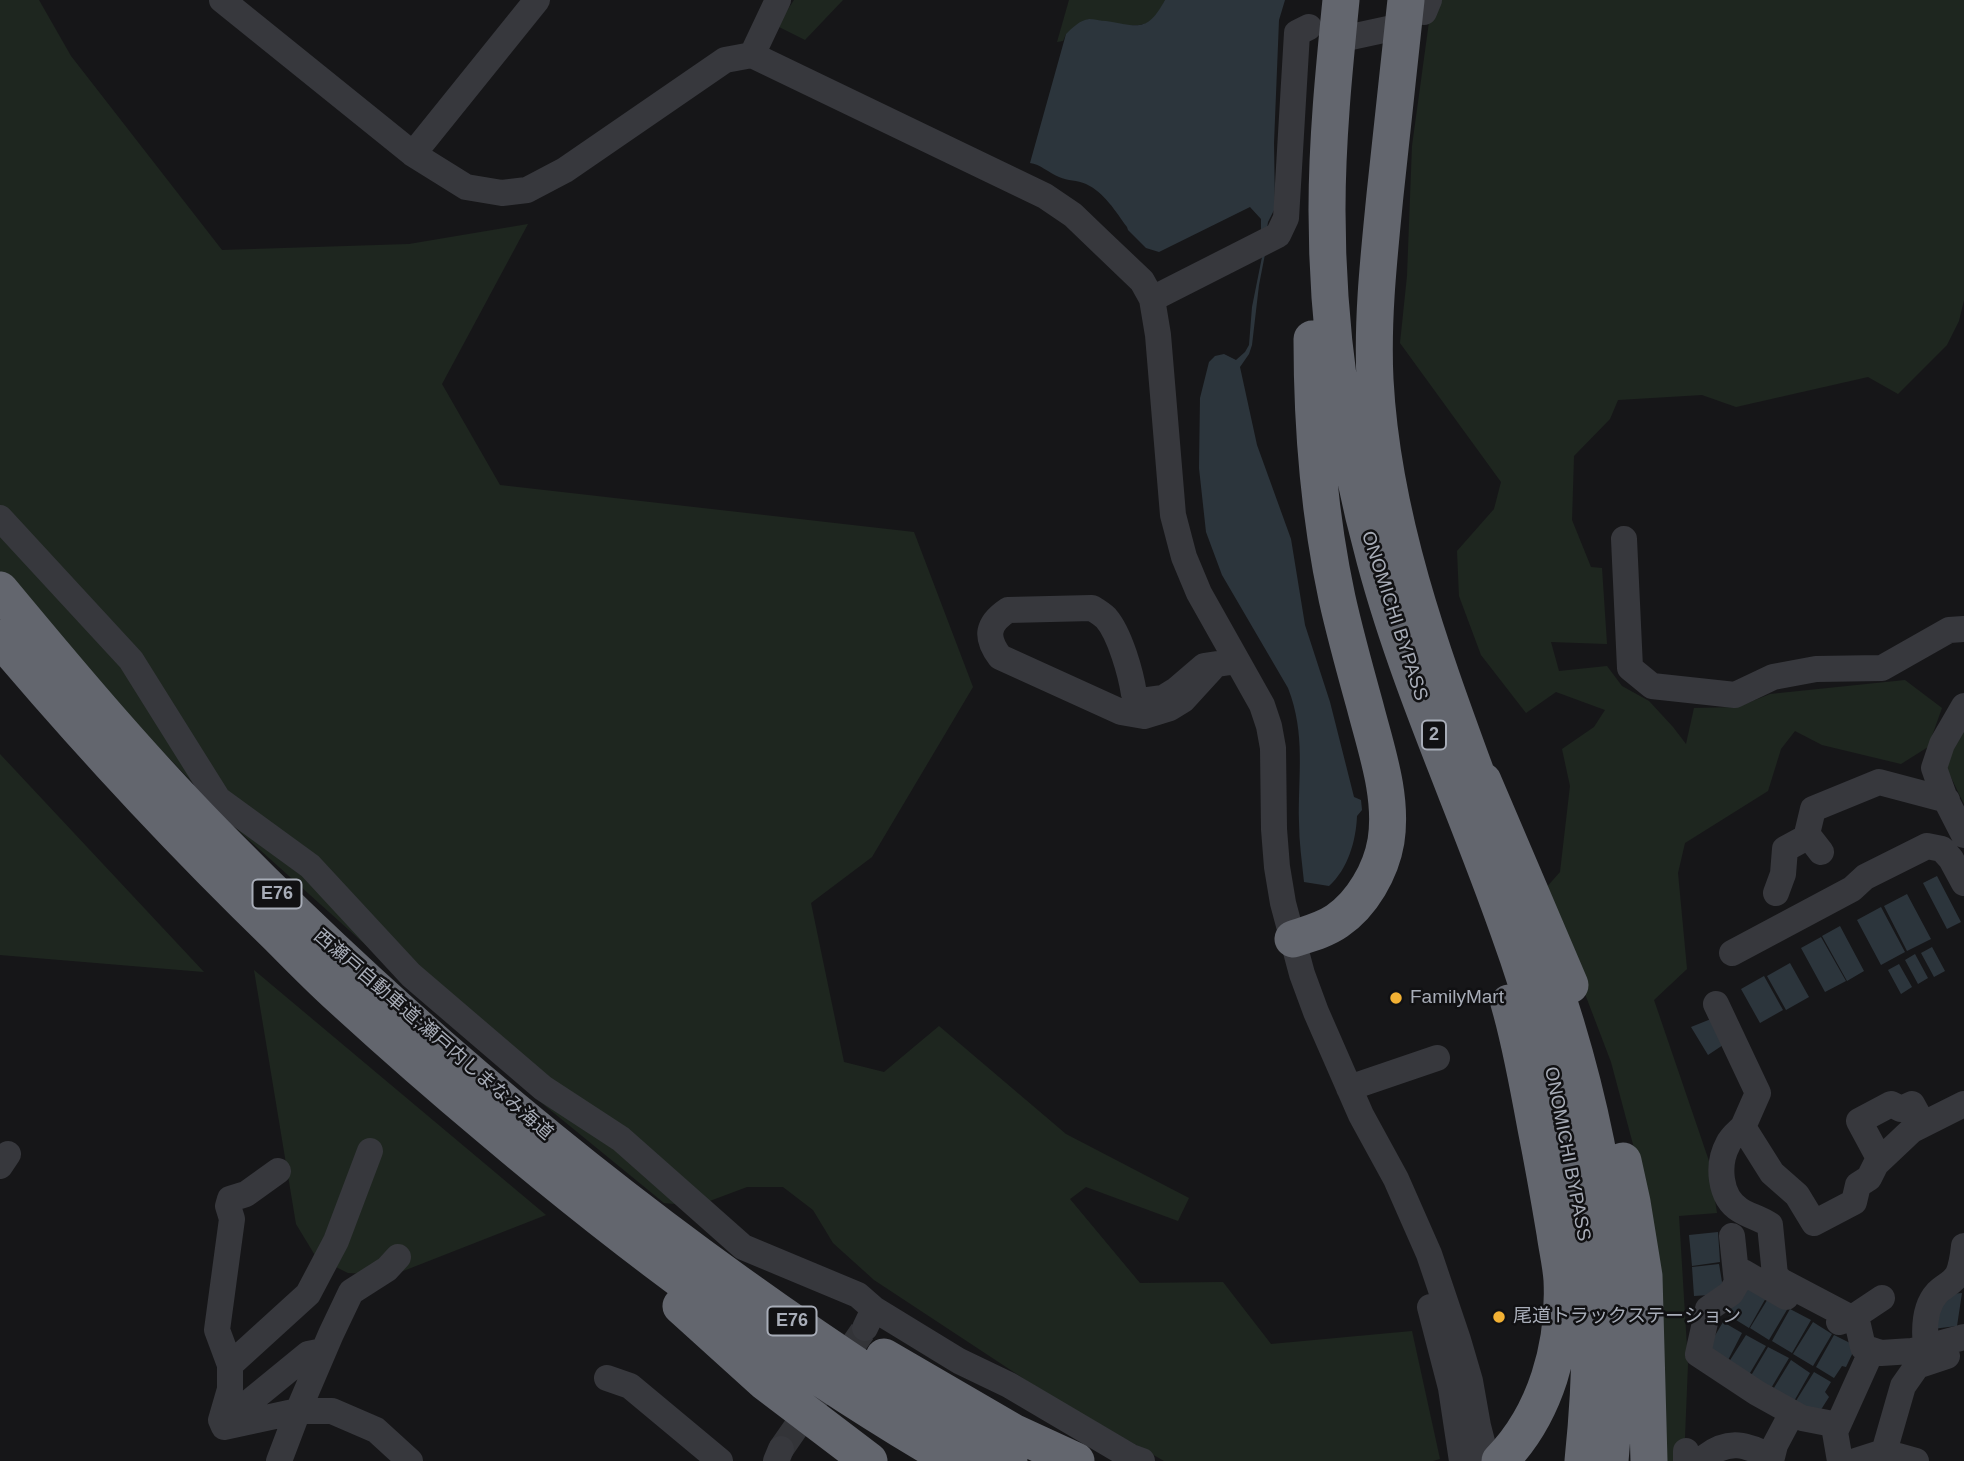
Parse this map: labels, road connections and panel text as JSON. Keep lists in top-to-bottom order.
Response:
{
  "streets": {
    "highway": [
      "ONOMICHI BYPASS",
      "2",
      "E76",
      "西瀬戸自動車道;瀬戸内しまなみ海道"
    ]
  },
  "crossings": [
    ["E76", "西瀬戸自動車道;瀬戸内しまなみ海道"]
  ],
  "places": ["FamilyMart", "尾道トラックステーション"]
}
